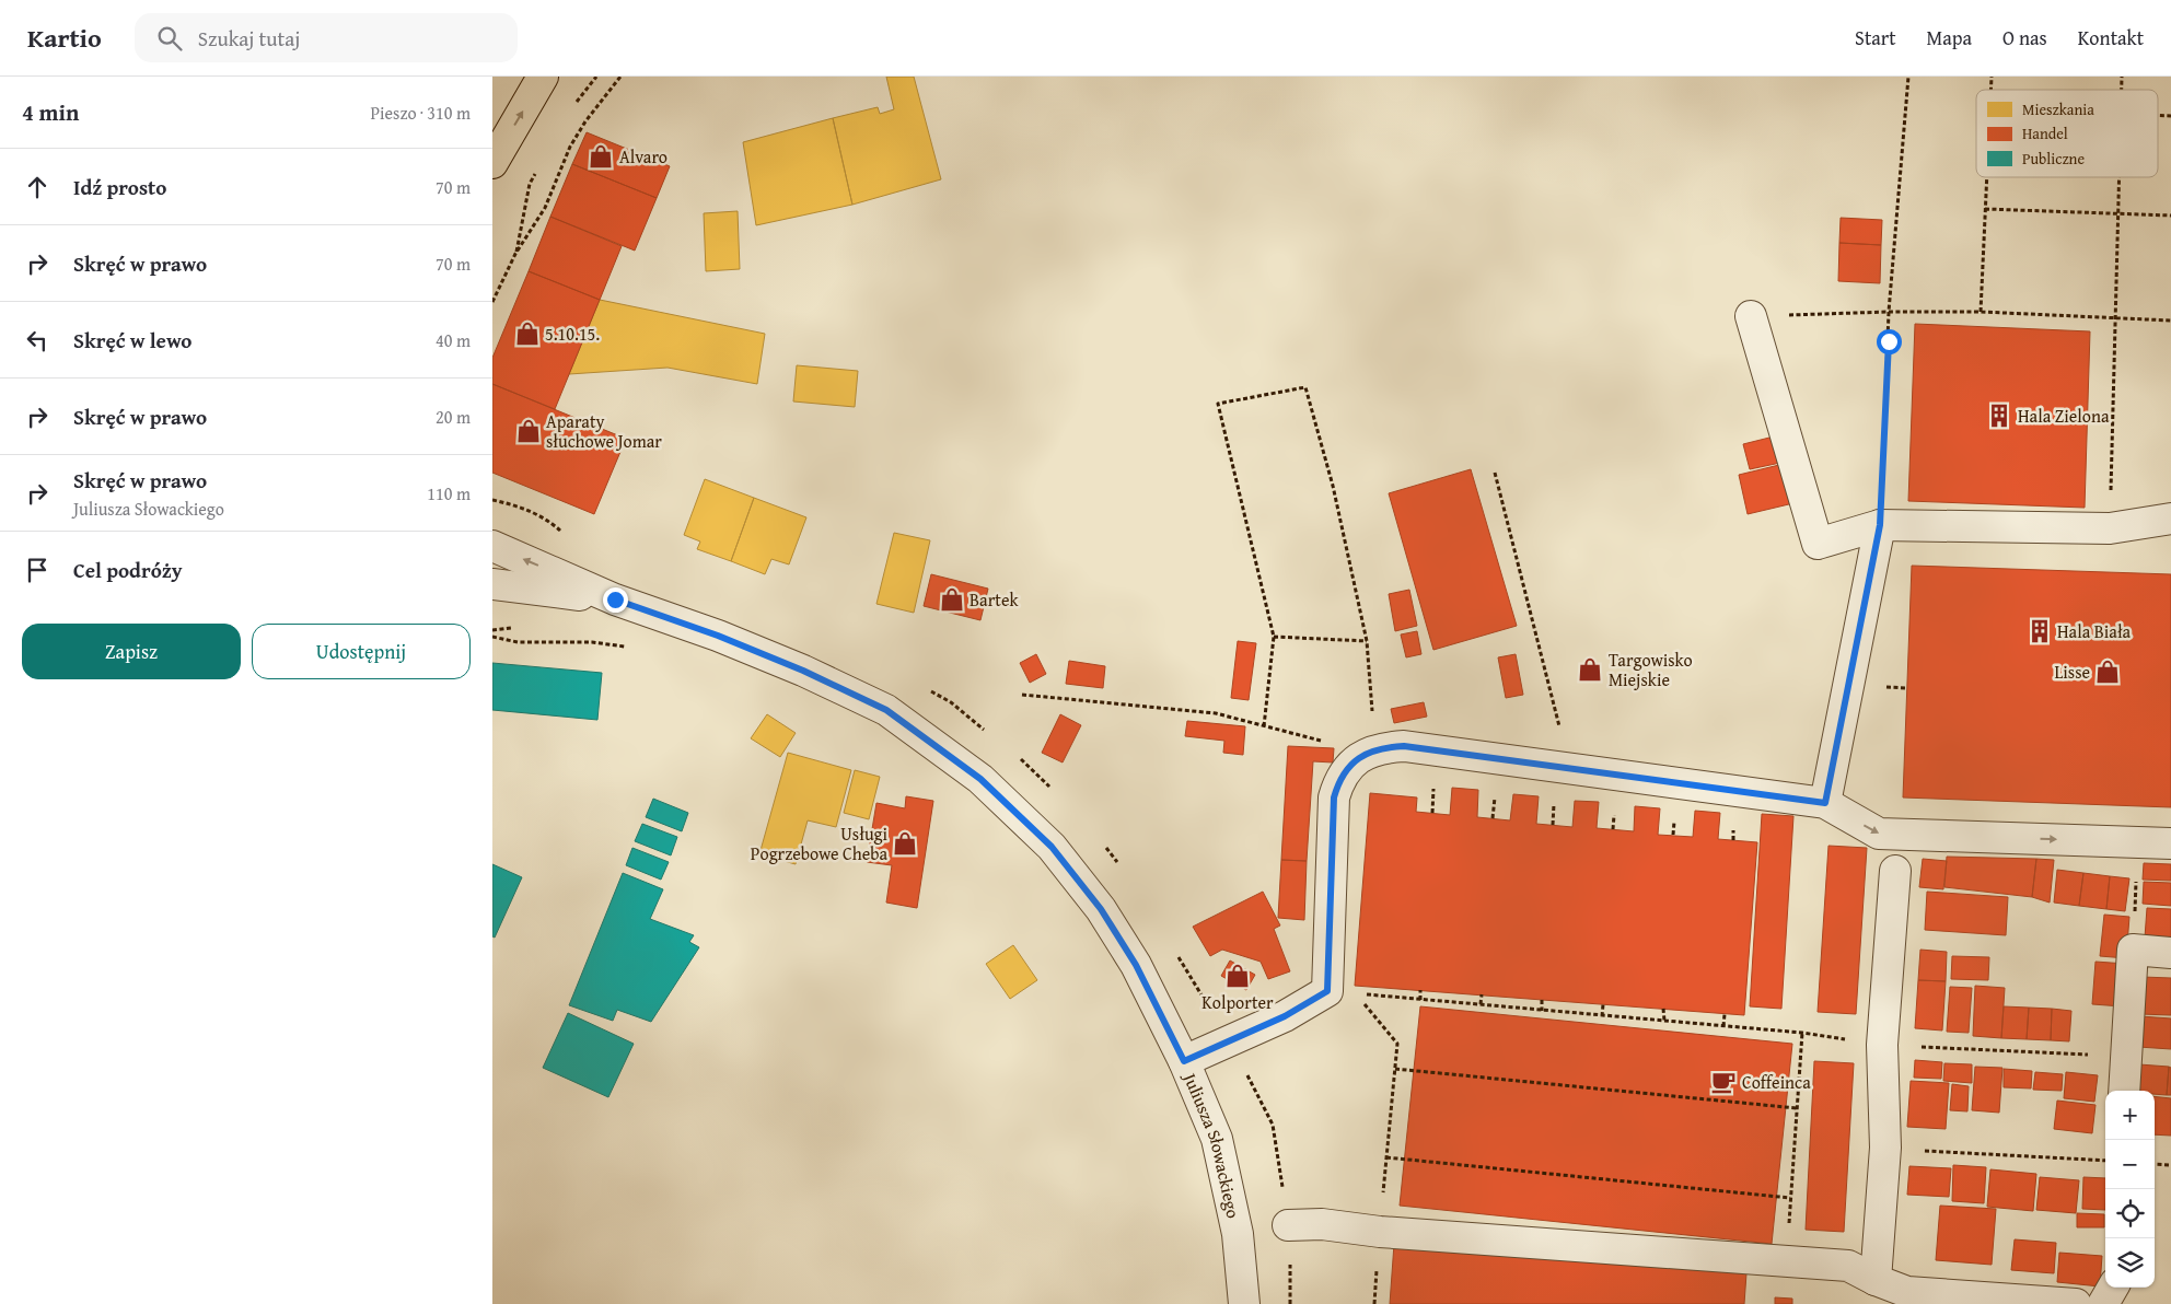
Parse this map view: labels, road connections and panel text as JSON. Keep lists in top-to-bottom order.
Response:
{
  "streets": {
    "street": ["Juliusza Słowackiego"]
  },
  "places": {
    "shop": [
      "Alvaro",
      "5.10.15.",
      "Aparaty słuchowe Jomar",
      "Bartek",
      "Targowisko Miejskie",
      "Lisse",
      "Usługi Pogrzebowe Cheba",
      "Kolporter"
    ],
    "building": ["Hala Zielona", "Hala Biała"],
    "cafe": ["Coffeinca"]
  },
  "legend": ["Mieszkania", "Handel", "Publiczne"],
  "page": {
    "header": "Kartio",
    "search": "Szukaj tutaj",
    "nav": [
      "Start",
      "Mapa",
      "O nas",
      "Kontakt"
    ],
    "heading": ["4 min", "Pieszo · 310 m"],
    "list": [
      ["Idź prosto", "70 m"],
      ["Skręć w prawo", "70 m"],
      ["Skręć w lewo", "40 m"],
      ["Skręć w prawo", "20 m"],
      ["Skręć w prawo", "Juliusza Słowackiego", "110 m"],
      "Cel podróży"
    ],
    "buttons": ["Zapisz", "Udostępnij"],
    "map_buttons": ["+", "−"]
  }
}
